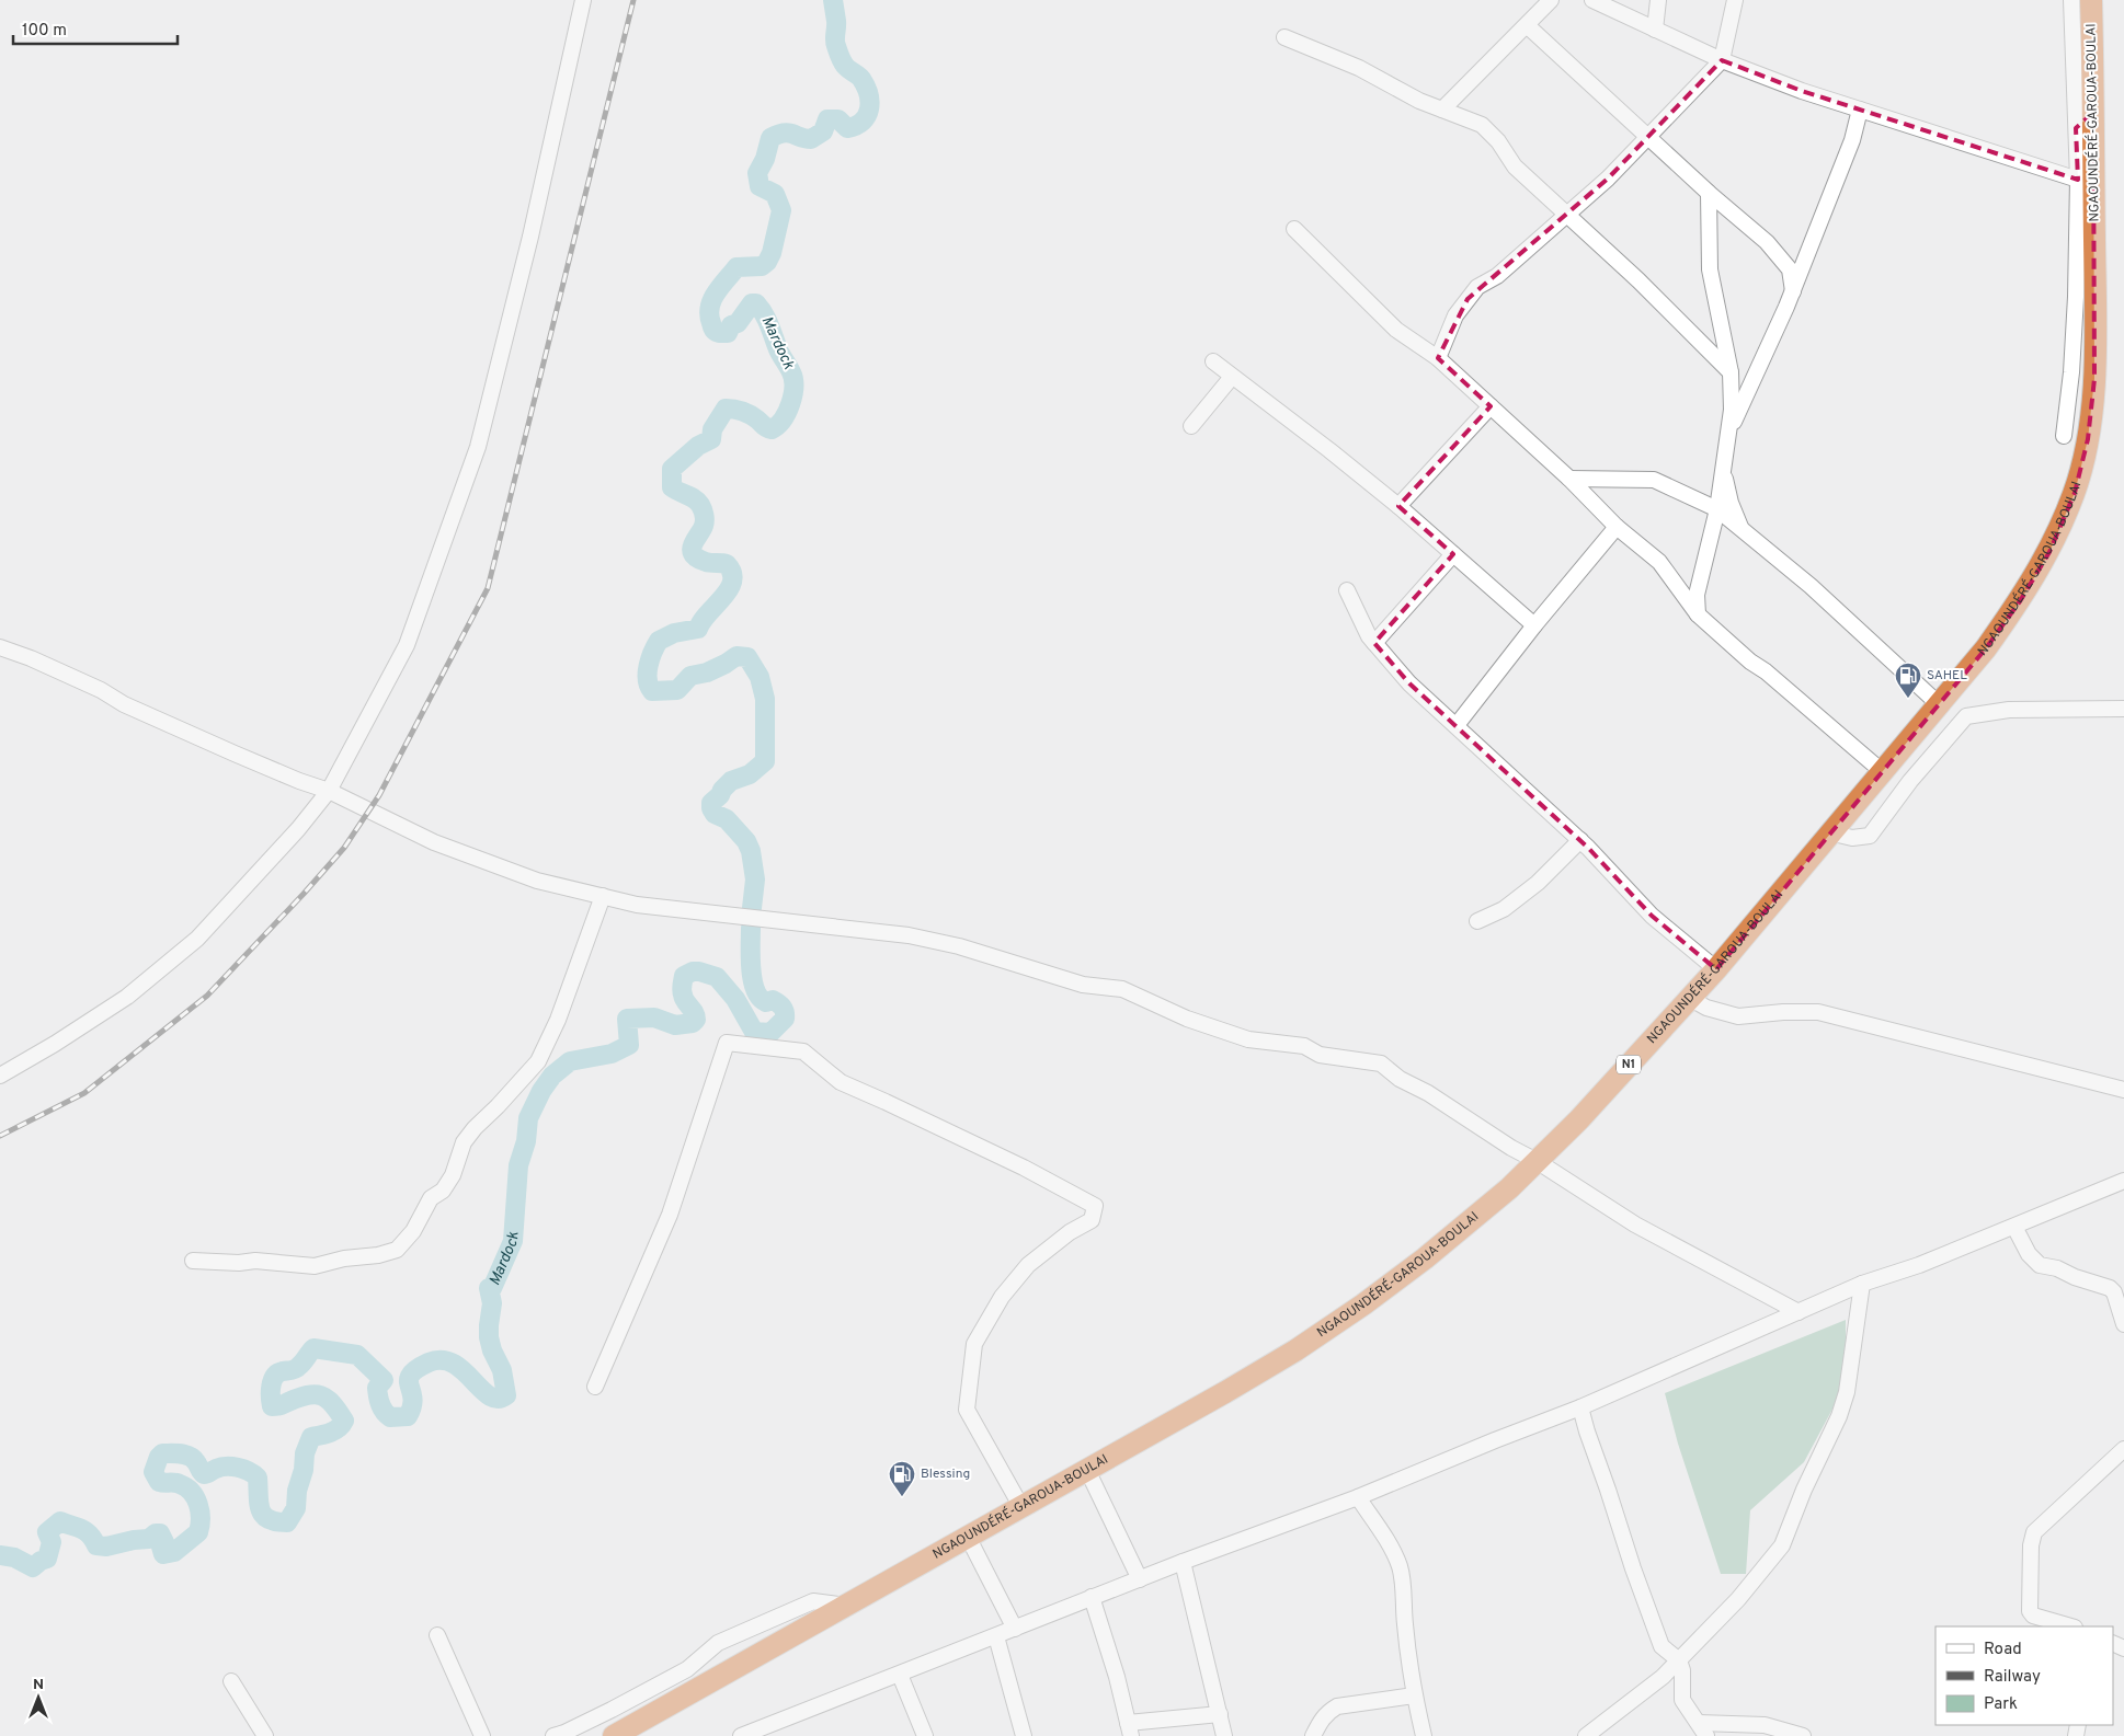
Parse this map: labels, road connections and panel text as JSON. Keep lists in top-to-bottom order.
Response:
{
  "streets": {
    "highway": ["NGAOUNDÉRÉ-GAROUA-BOULAI", "N1"]
  },
  "water": ["Mardock"],
  "places": {
    "fuel station": ["SAHEL", "Blessing"]
  },
  "legend": ["Road", "Railway", "Park"],
  "scale_bar": "100 m",
  "north": "top"
}
